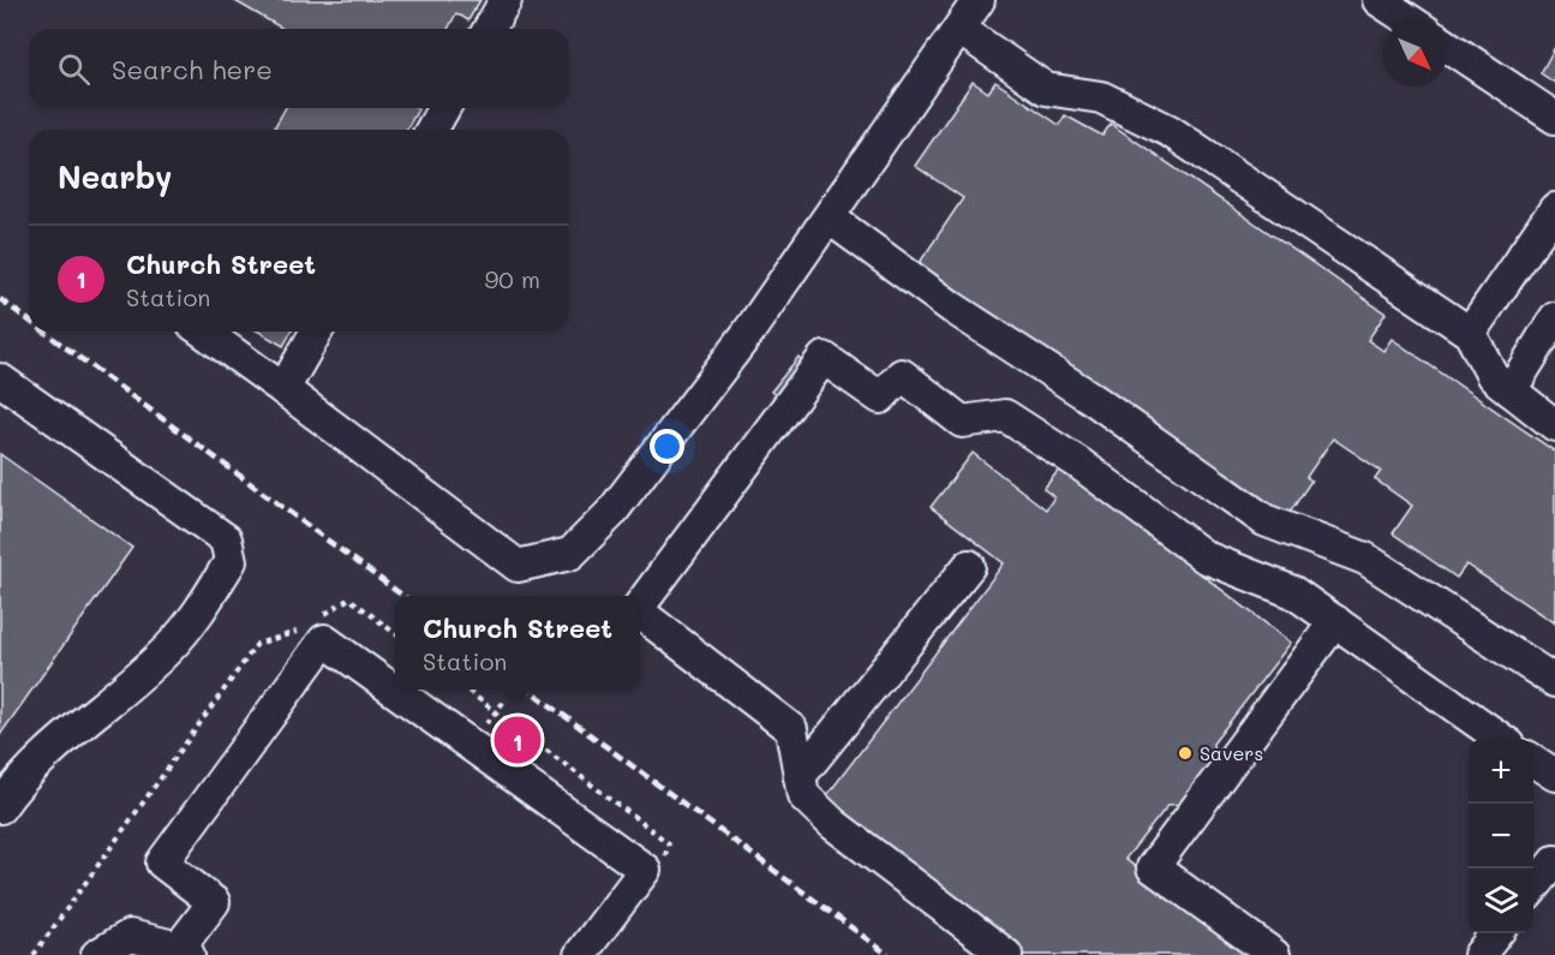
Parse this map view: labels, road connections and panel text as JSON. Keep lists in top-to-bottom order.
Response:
{
  "places": ["Savers"],
  "north": "bottom right",
  "page": {
    "search": "Search here",
    "heading": "Nearby",
    "list": [
      {
        "mark": "1",
        "name": "Church Street",
        "note": "Station",
        "value": "90 m"
      }
    ],
    "popup": ["Church Street", "Station"],
    "pins": "1",
    "map_buttons": ["+", "−"]
  }
}
